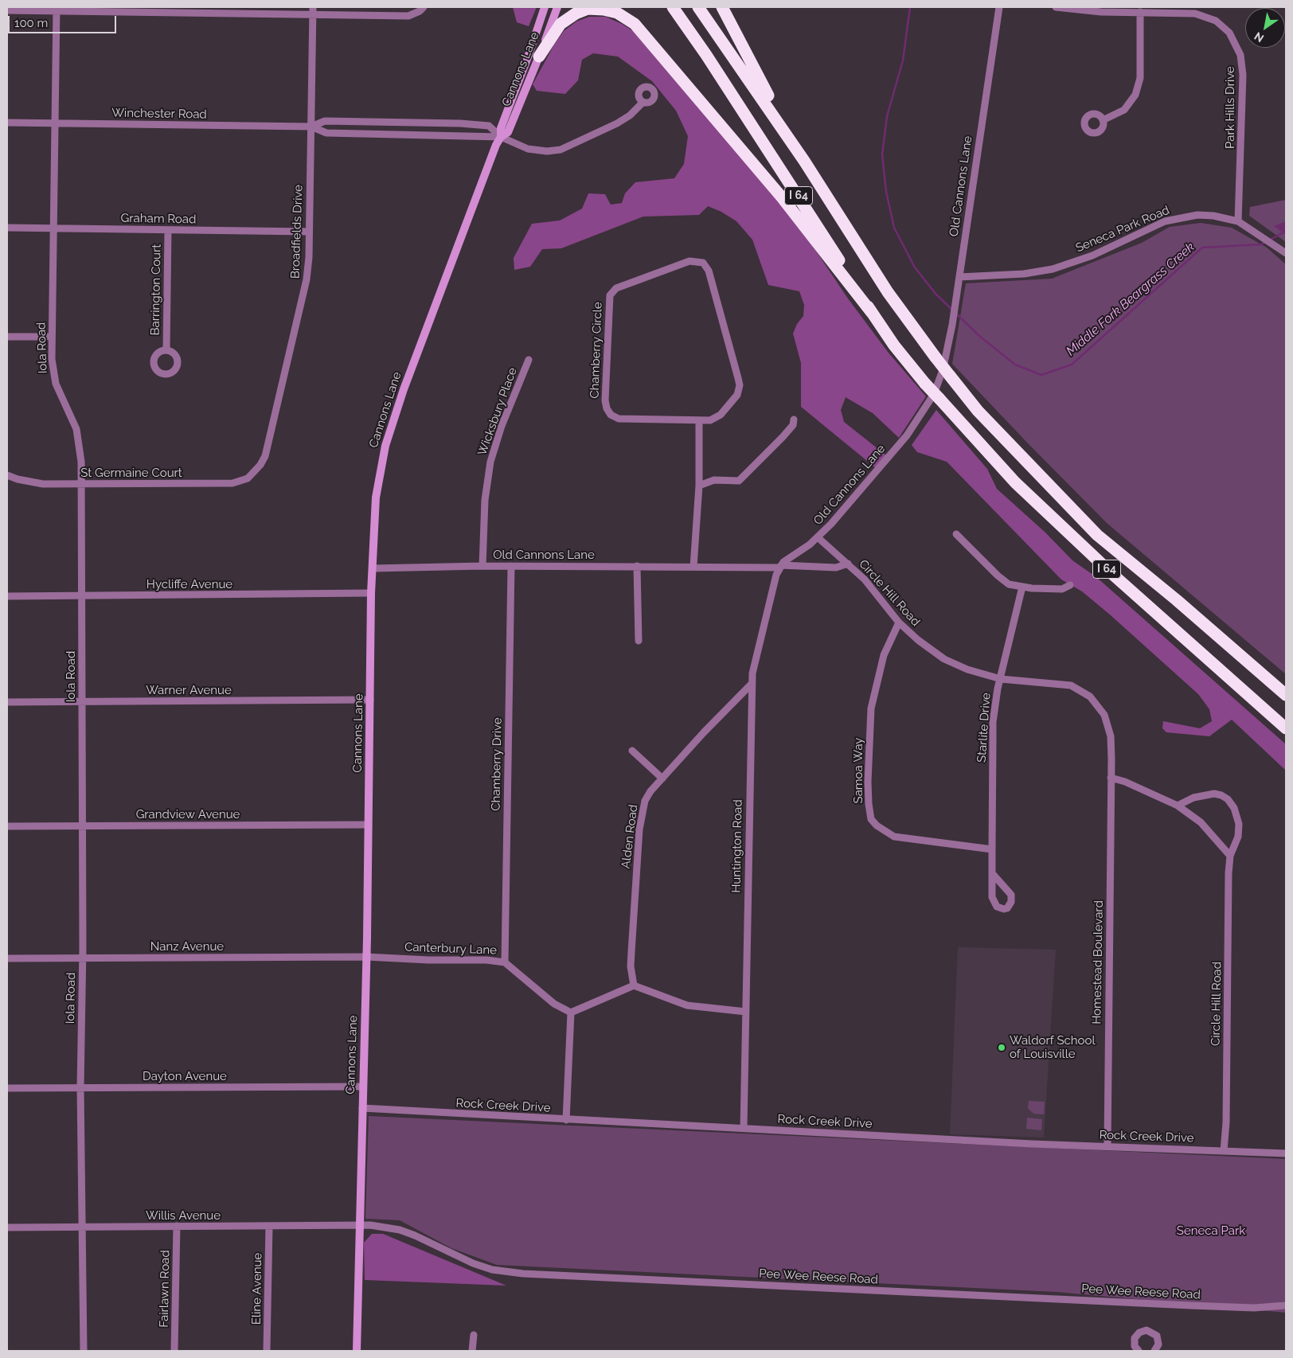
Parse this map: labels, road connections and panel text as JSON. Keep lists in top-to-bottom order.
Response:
{
  "streets": {
    "highway": ["I 64"],
    "main road": ["Cannons Lane"],
    "street": [
      "Park Hills Drive",
      "Winchester Road",
      "Old Cannons Lane",
      "Graham Road",
      "Seneca Park Road",
      "Broadfields Drive",
      "Barrington Court",
      "Iola Road",
      "Chamberry Circle",
      "Wicksbury Place",
      "St Germaine Court",
      "Hycliffe Avenue",
      "Circle Hill Road",
      "Warner Avenue",
      "Starlite Drive",
      "Chamberry Drive",
      "Samoa Way",
      "Grandview Avenue",
      "Alden Road",
      "Huntington Road",
      "Nanz Avenue",
      "Canterbury Lane",
      "Homestead Boulevard",
      "Dayton Avenue",
      "Rock Creek Drive",
      "Willis Avenue",
      "Pee Wee Reese Road",
      "Fairlawn Road",
      "Eline Avenue"
    ]
  },
  "crossings": [
    ["Cannons Lane", "Winchester Road"],
    ["Cannons Lane", "Old Cannons Lane"],
    ["Cannons Lane", "Hycliffe Avenue"],
    ["Cannons Lane", "Warner Avenue"],
    ["Cannons Lane", "Grandview Avenue"],
    ["Cannons Lane", "Nanz Avenue"],
    ["Cannons Lane", "Canterbury Lane"],
    ["Cannons Lane", "Dayton Avenue"],
    ["Cannons Lane", "Rock Creek Drive"],
    ["Cannons Lane", "Willis Avenue"],
    ["Cannons Lane", "Pee Wee Reese Road"],
    ["Park Hills Drive", "Seneca Park Road"],
    ["Winchester Road", "Broadfields Drive"],
    ["Winchester Road", "Iola Road"],
    ["Old Cannons Lane", "Seneca Park Road"],
    ["Old Cannons Lane", "Wicksbury Place"],
    ["Old Cannons Lane", "Circle Hill Road"],
    ["Old Cannons Lane", "Chamberry Drive"],
    ["Old Cannons Lane", "Huntington Road"],
    ["Graham Road", "Broadfields Drive"],
    ["Graham Road", "Barrington Court"],
    ["Graham Road", "Iola Road"],
    ["Broadfields Drive", "St Germaine Court"],
    ["Iola Road", "St Germaine Court"],
    ["Iola Road", "Hycliffe Avenue"],
    ["Iola Road", "Warner Avenue"],
    ["Iola Road", "Grandview Avenue"],
    ["Iola Road", "Nanz Avenue"],
    ["Iola Road", "Dayton Avenue"],
    ["Iola Road", "Willis Avenue"],
    ["Circle Hill Road", "Starlite Drive"],
    ["Circle Hill Road", "Samoa Way"],
    ["Circle Hill Road", "Homestead Boulevard"],
    ["Circle Hill Road", "Rock Creek Drive"],
    ["Starlite Drive", "Samoa Way"],
    ["Chamberry Drive", "Canterbury Lane"],
    ["Alden Road", "Huntington Road"],
    ["Huntington Road", "Rock Creek Drive"],
    ["Nanz Avenue", "Canterbury Lane"],
    ["Homestead Boulevard", "Rock Creek Drive"],
    ["Willis Avenue", "Pee Wee Reese Road"],
    ["Willis Avenue", "Fairlawn Road"],
    ["Willis Avenue", "Eline Avenue"]
  ],
  "water": ["Middle Fork Beargrass Creek"],
  "parks": ["Seneca Park"],
  "places": ["Waldorf School of Louisville"],
  "scale_bar": "100 m",
  "north": "bottom left"
}
